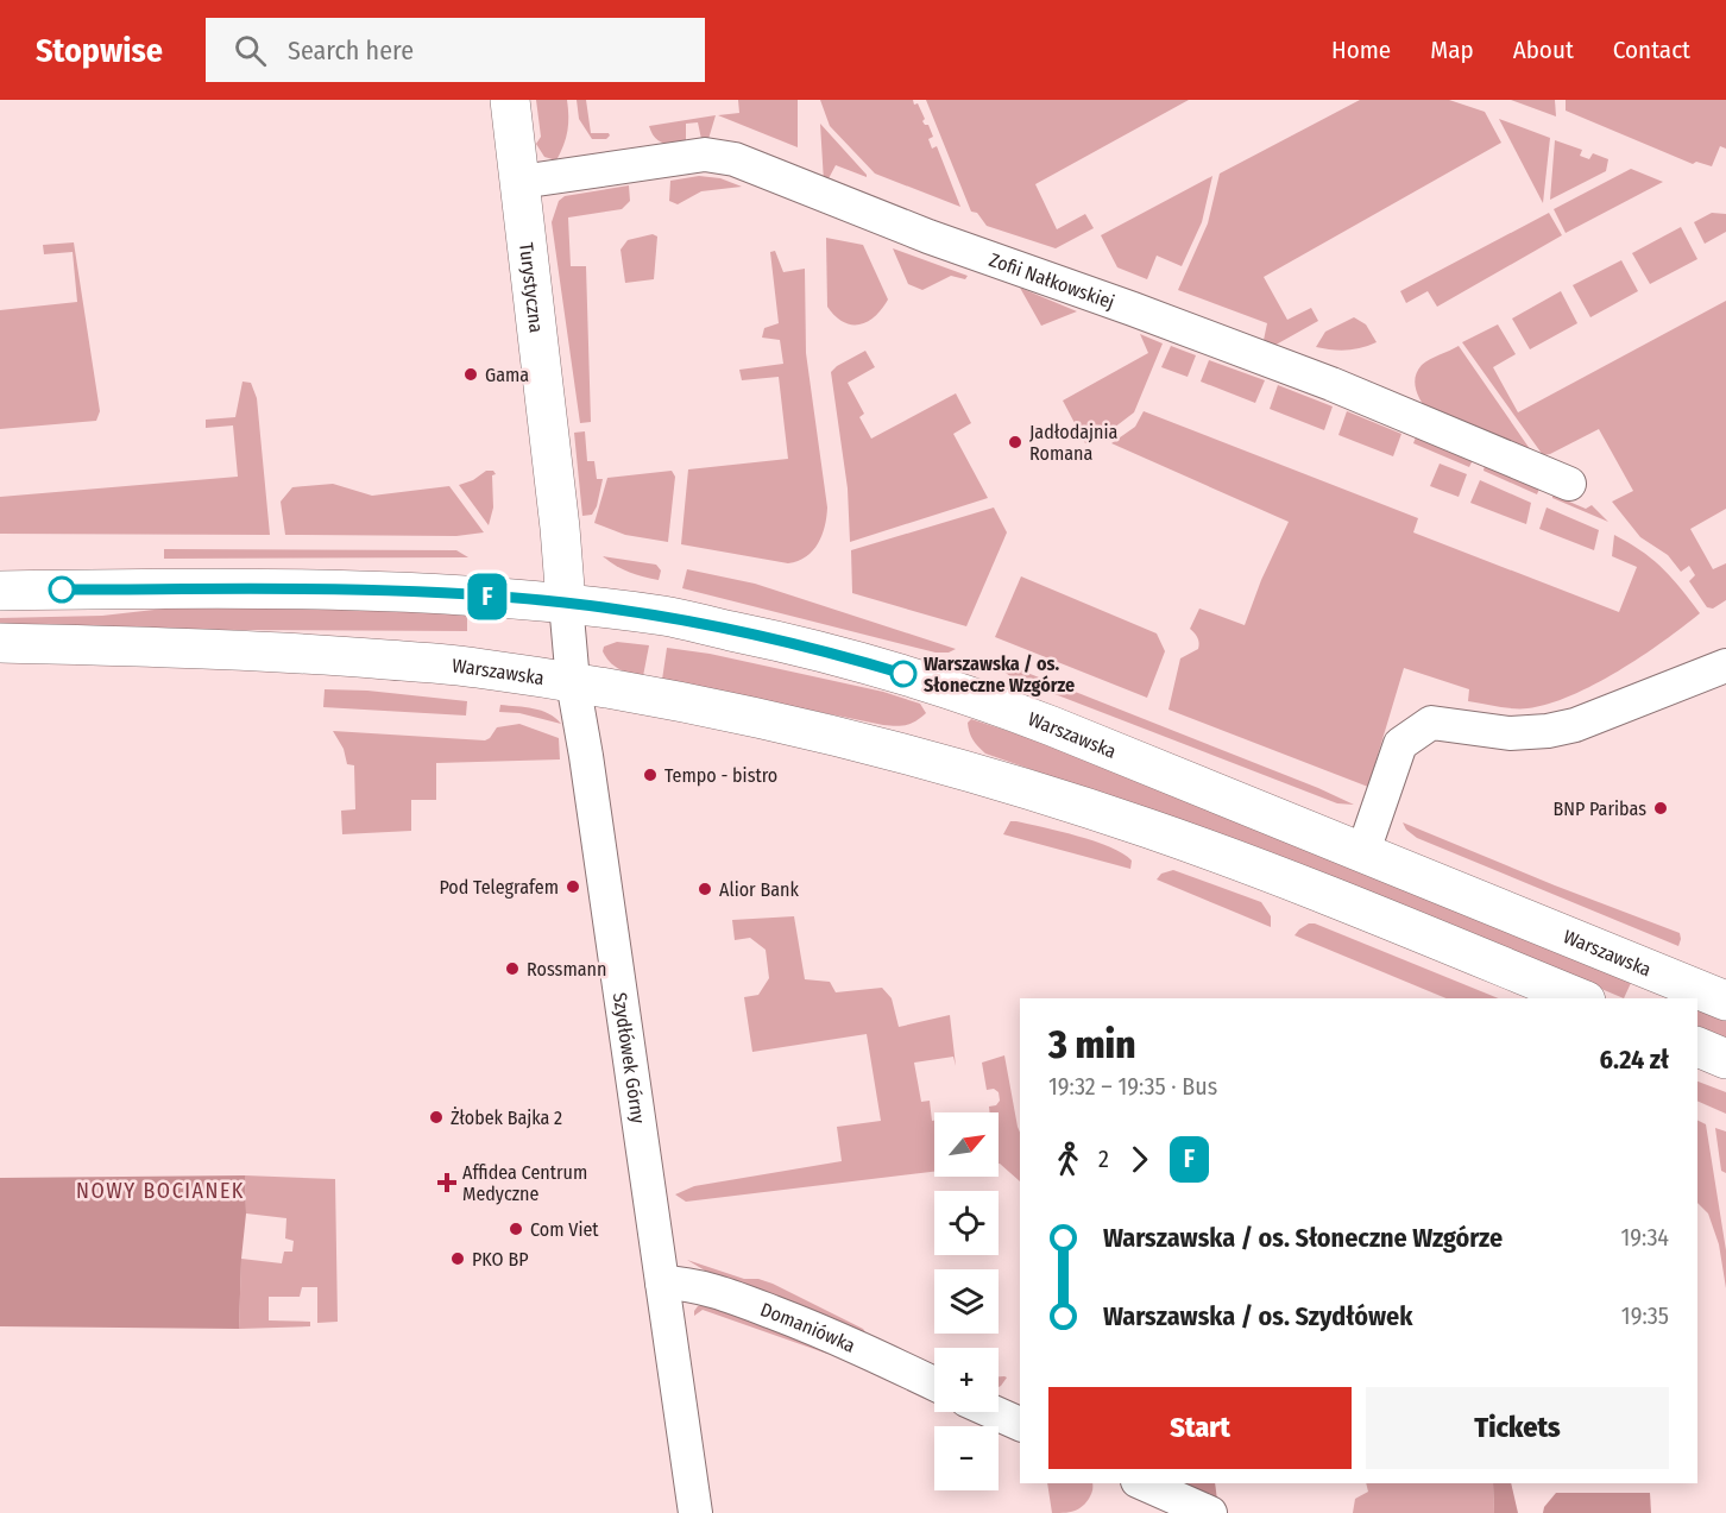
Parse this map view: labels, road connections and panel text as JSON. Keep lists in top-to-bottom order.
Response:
{
  "streets": {
    "main road": ["Turystyczna", "Warszawska"],
    "street": ["Zofii Nałkowskiej", "Szydłówek Górny", "Domaniówka"]
  },
  "crossings": [
    ["Zofii Nałkowskiej", "Turystyczna"],
    ["Turystyczna", "Warszawska"],
    ["Turystyczna", "Szydłówek Górny"],
    ["Warszawska", "Szydłówek Górny"],
    ["Szydłówek Górny", "Domaniówka"]
  ],
  "districts": ["NOWY BOCIANEK"],
  "places": {
    "other": [
      "Gama",
      "Jadłodajnia Romana",
      "Warszawska / os. Słoneczne Wzgórze",
      "Tempo - bistro",
      "BNP Paribas",
      "Pod Telegrafem",
      "Alior Bank",
      "Rossmann",
      "Żłobek Bajka 2",
      "Com Viet",
      "PKO BP"
    ],
    "health": ["Affidea Centrum Medyczne"]
  },
  "lines": ["bus line F"],
  "north": "top right",
  "page": {
    "header": "Stopwise",
    "search": "Search here",
    "nav": [
      "Home",
      "Map",
      "About",
      "Contact"
    ],
    "on_map": "F",
    "heading": ["3 min", "19:32 – 19:35 · Bus", "6.24 zł"],
    "map_buttons": ["+", "−"],
    "legs": ["2", "F"],
    "list": [
      {
        "name": "Warszawska / os. Słoneczne Wzgórze",
        "value": "19:34"
      },
      {
        "name": "Warszawska / os. Szydłówek",
        "value": "19:35"
      }
    ],
    "buttons": ["Start", "Tickets"]
  }
}
